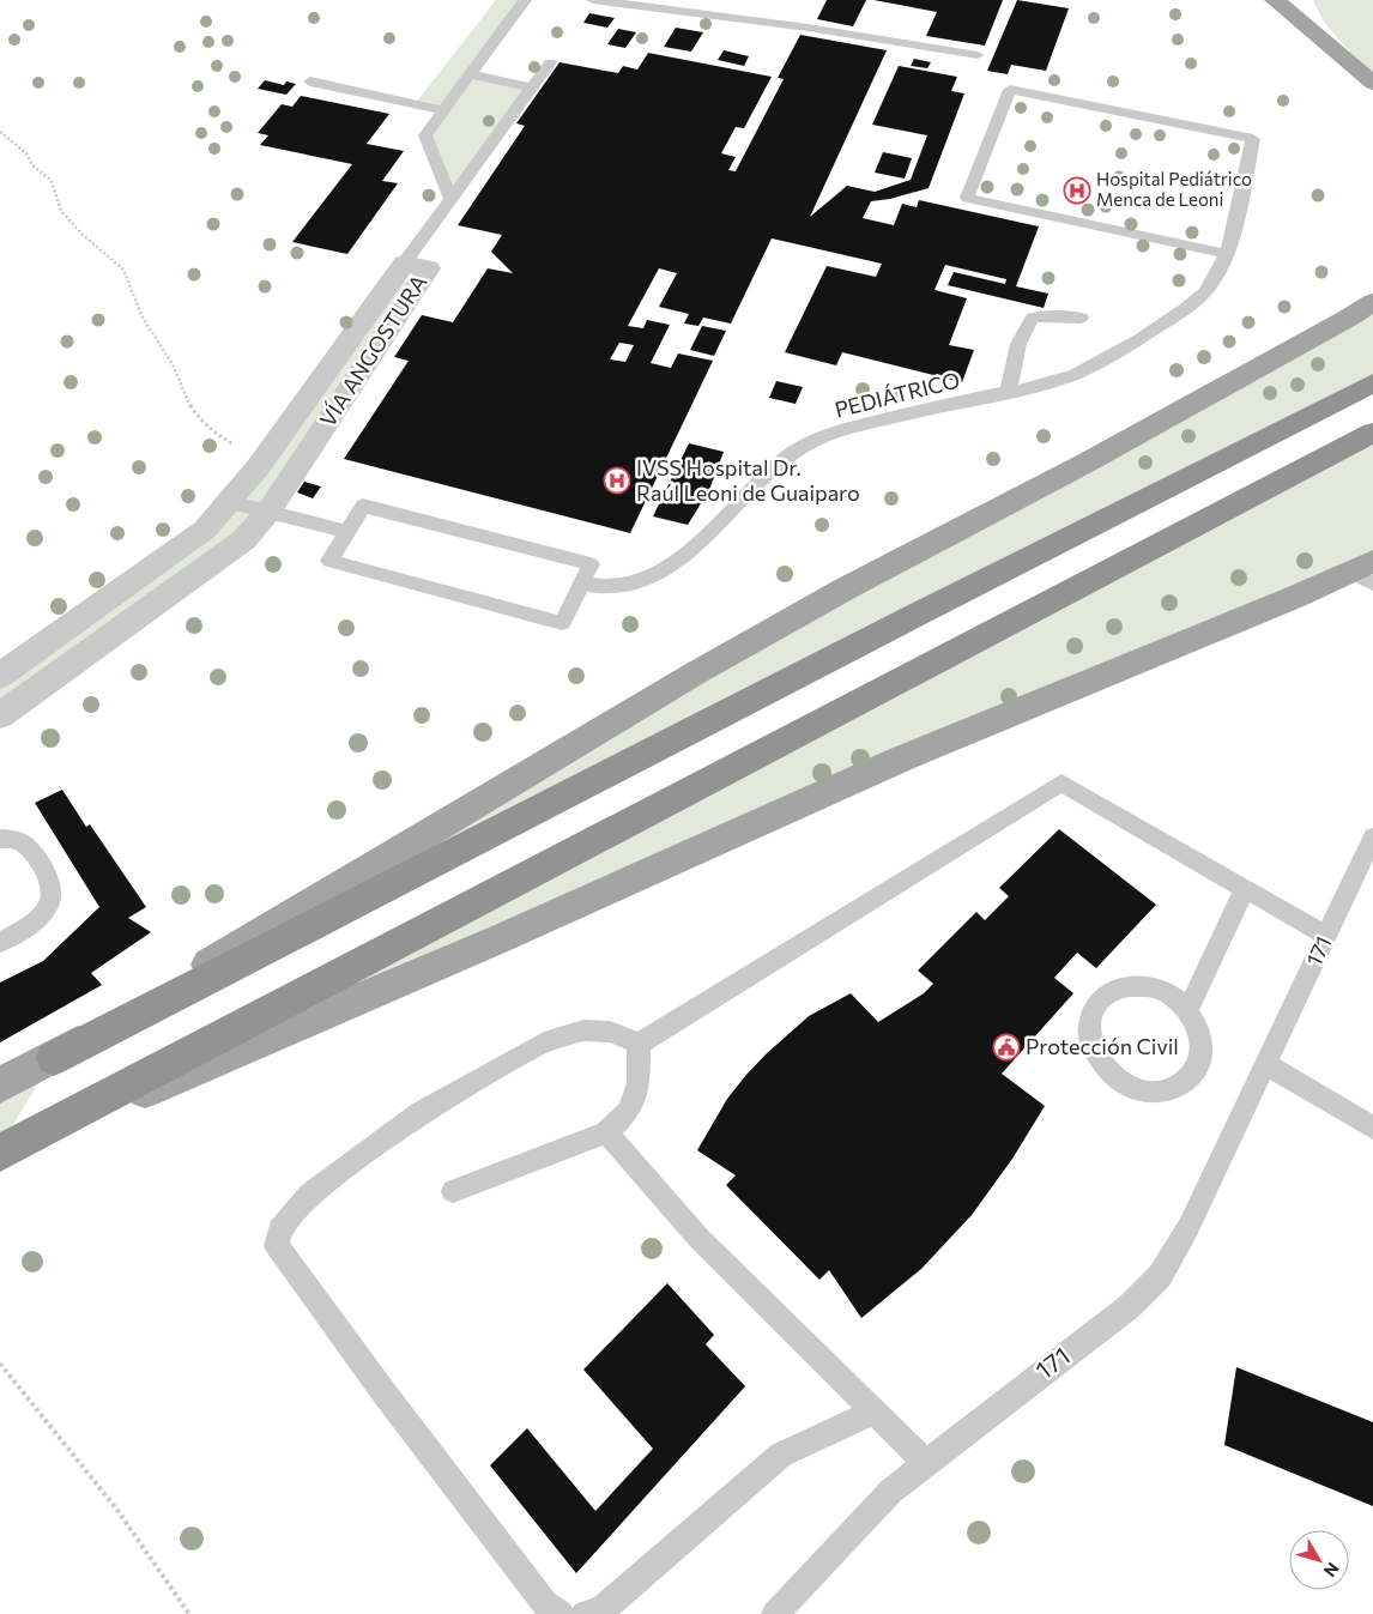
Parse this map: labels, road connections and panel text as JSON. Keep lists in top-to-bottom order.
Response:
{
  "streets": {
    "street": ["VÍA ANGOSTURA"],
    "lane": ["PEDIÁTRICO", "171"]
  },
  "places": {
    "hospital": ["Hospital Pediátrico Menca de Leoni", "IVSS Hospital Dr. Raúl Leoni de Guaiparo"],
    "public building": ["Protección Civil"]
  },
  "north": "bottom right"
}
